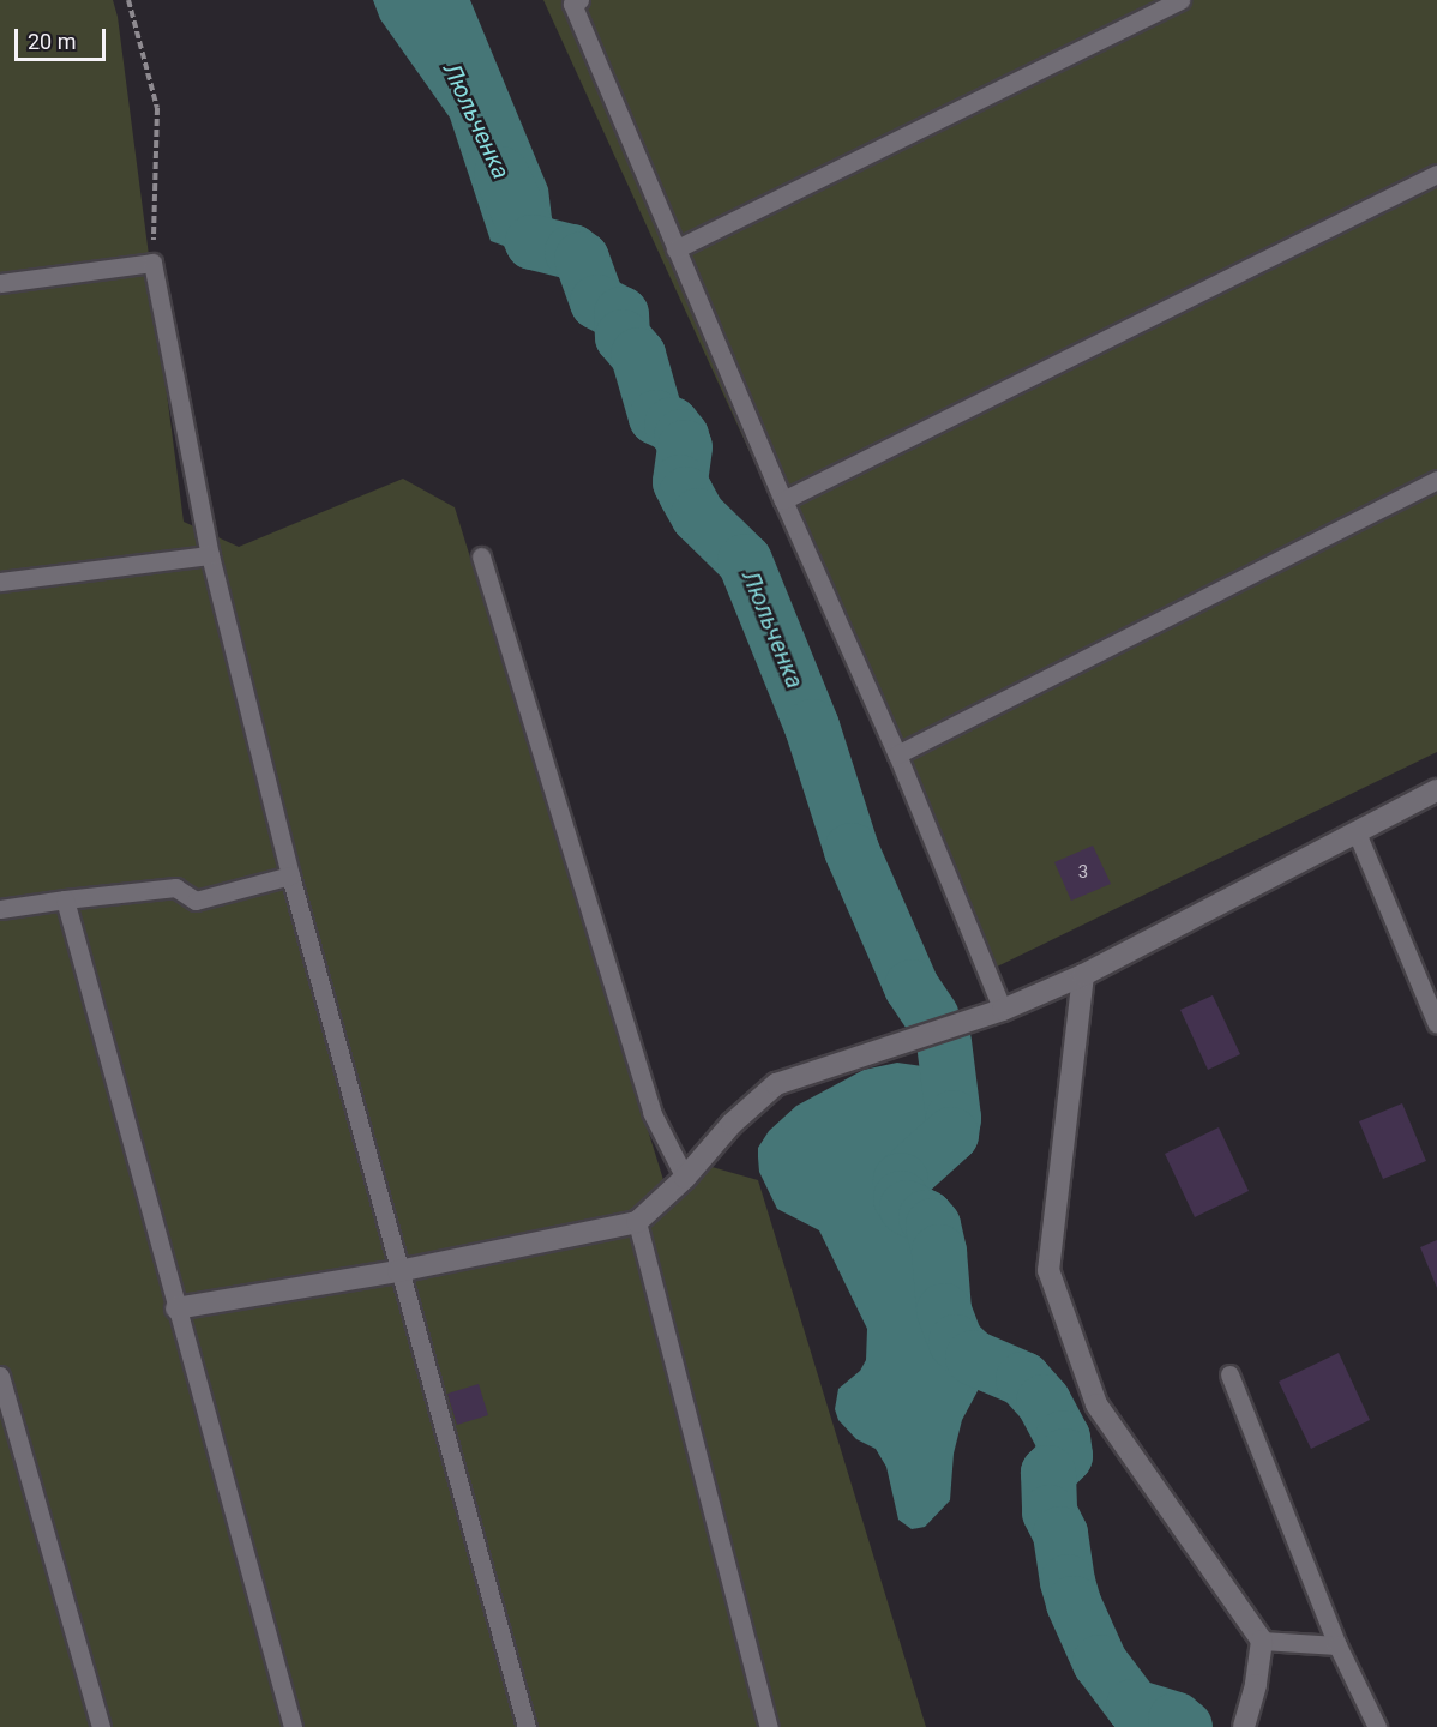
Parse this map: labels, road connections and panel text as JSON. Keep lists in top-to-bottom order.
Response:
{
  "water": ["Люльченка"],
  "house_numbers": ["3"],
  "scale_bar": "20 m"
}
